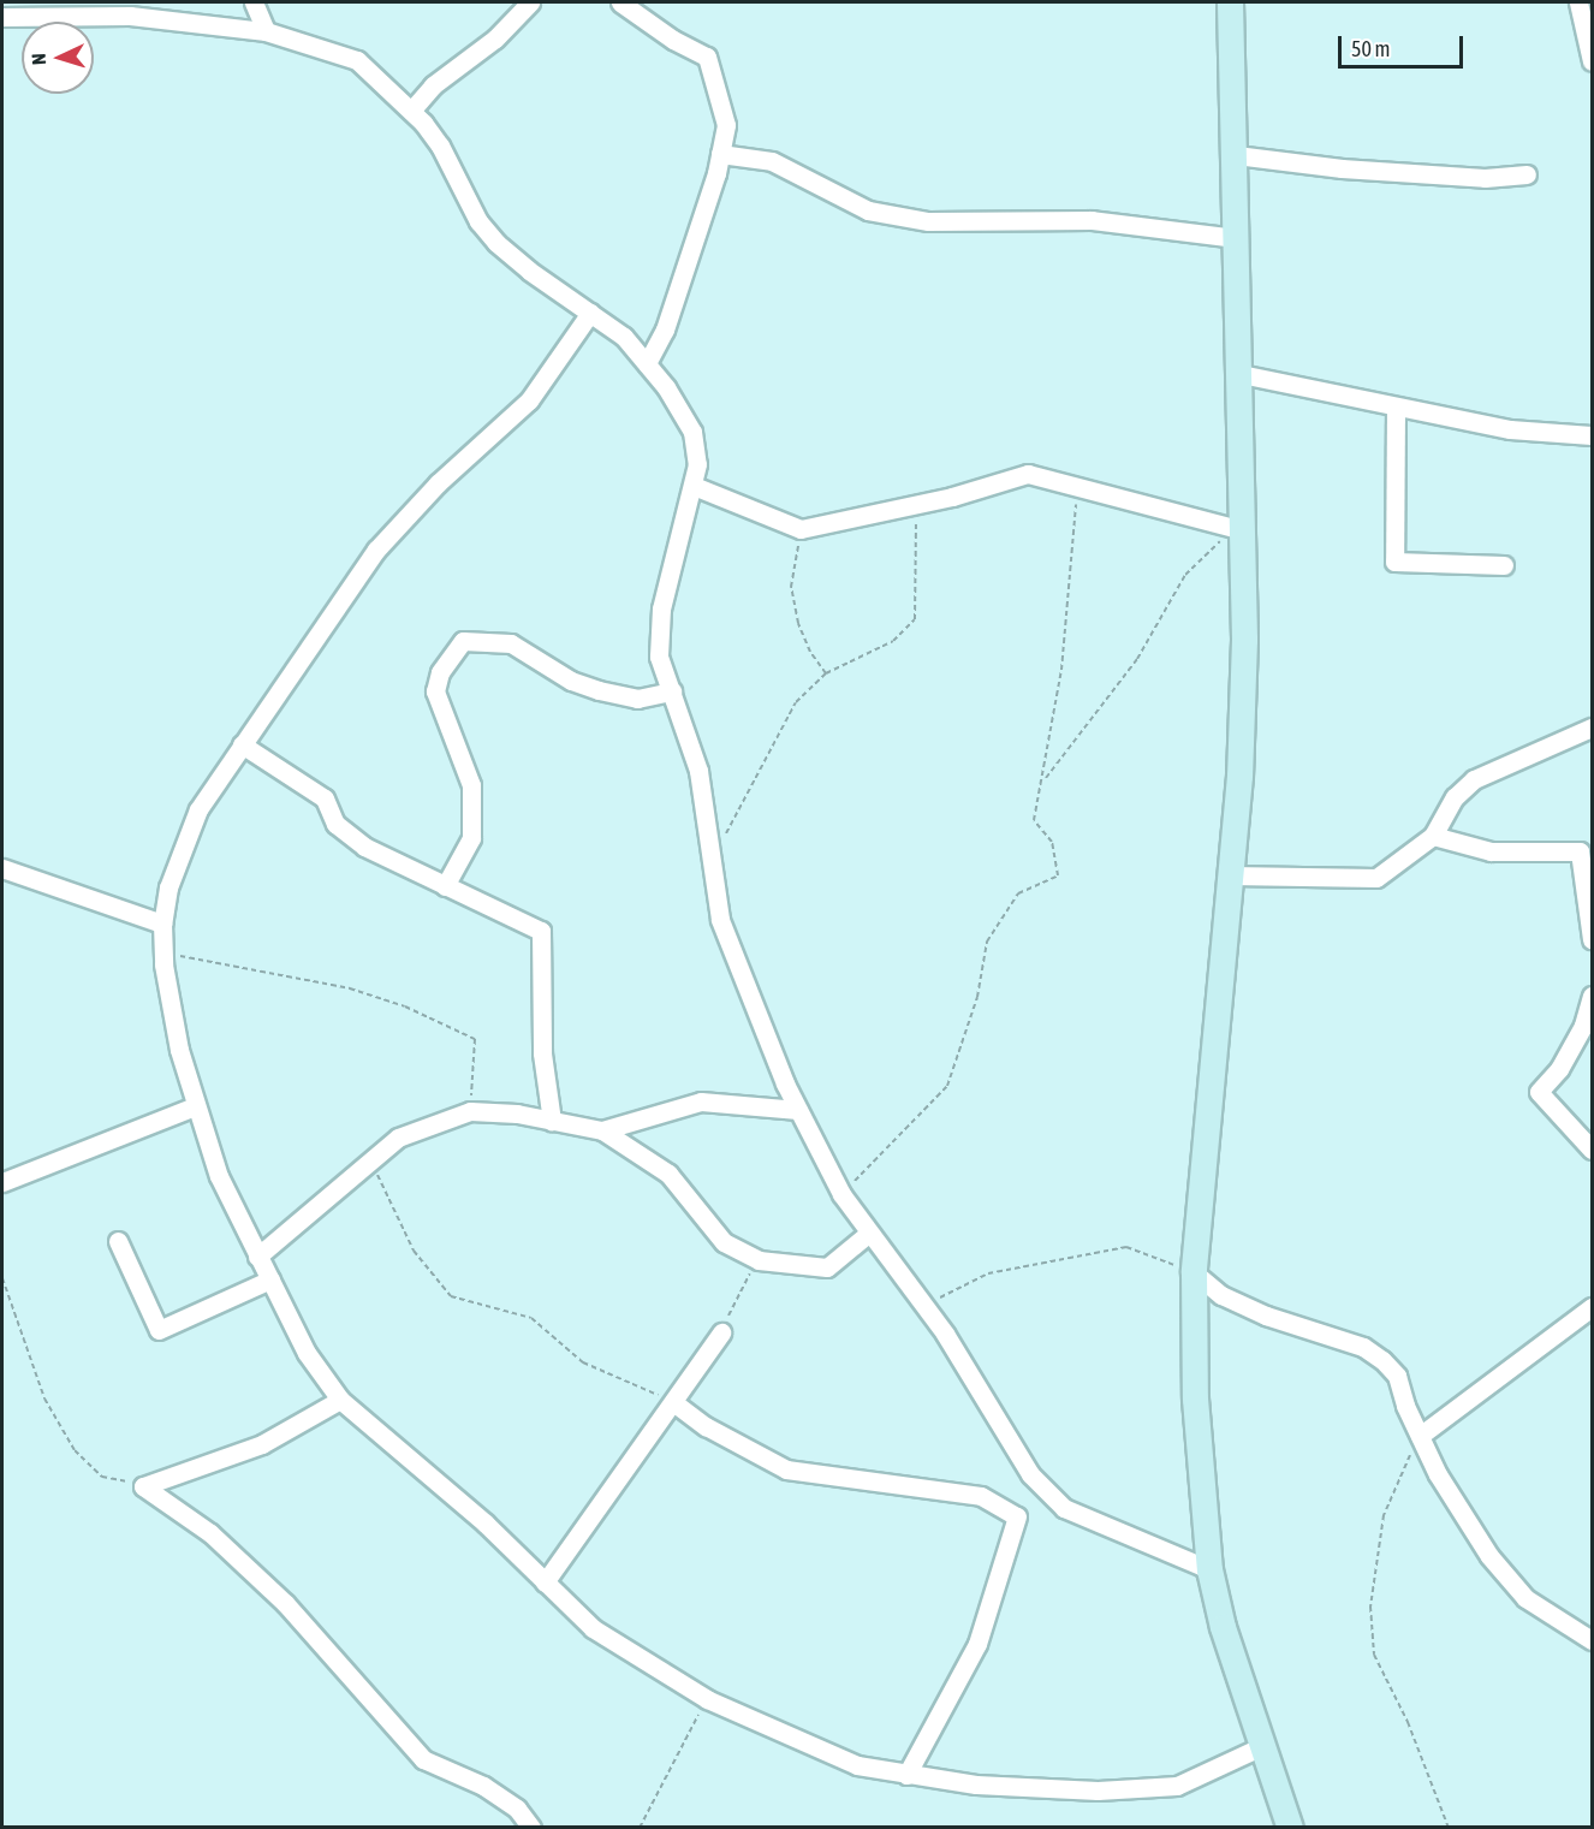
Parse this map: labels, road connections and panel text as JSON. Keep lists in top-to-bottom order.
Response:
{
  "scale_bar": "50 m",
  "north": "left"
}
